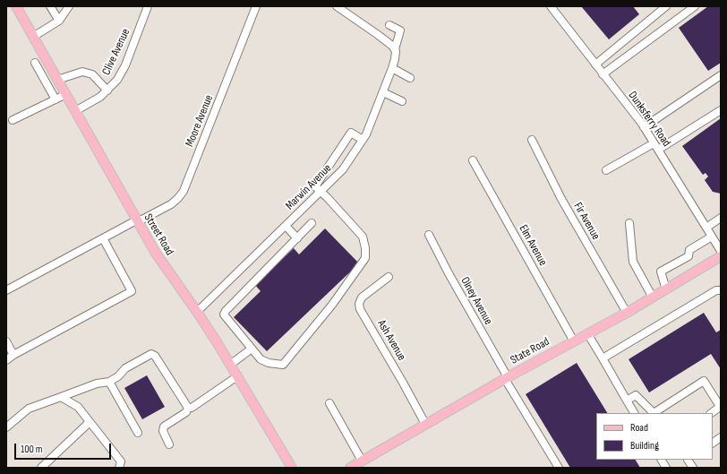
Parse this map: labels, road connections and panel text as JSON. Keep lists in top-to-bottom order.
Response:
{
  "streets": {
    "main road": ["Street Road", "State Road"],
    "street": [
      "Clive Avenue",
      "Dunksferry Road",
      "Moore Avenue",
      "Marwin Avenue",
      "Fir Avenue",
      "Elm Avenue",
      "Olney Avenue",
      "Ash Avenue"
    ]
  },
  "crossings": [
    ["Clive Avenue", "Street Road"],
    ["Moore Avenue", "Street Road"],
    ["Marwin Avenue", "Street Road"],
    ["Fir Avenue", "State Road"],
    ["Elm Avenue", "State Road"],
    ["Olney Avenue", "State Road"],
    ["Ash Avenue", "State Road"]
  ],
  "legend": ["Road", "Building"],
  "scale_bar": "100 m"
}
